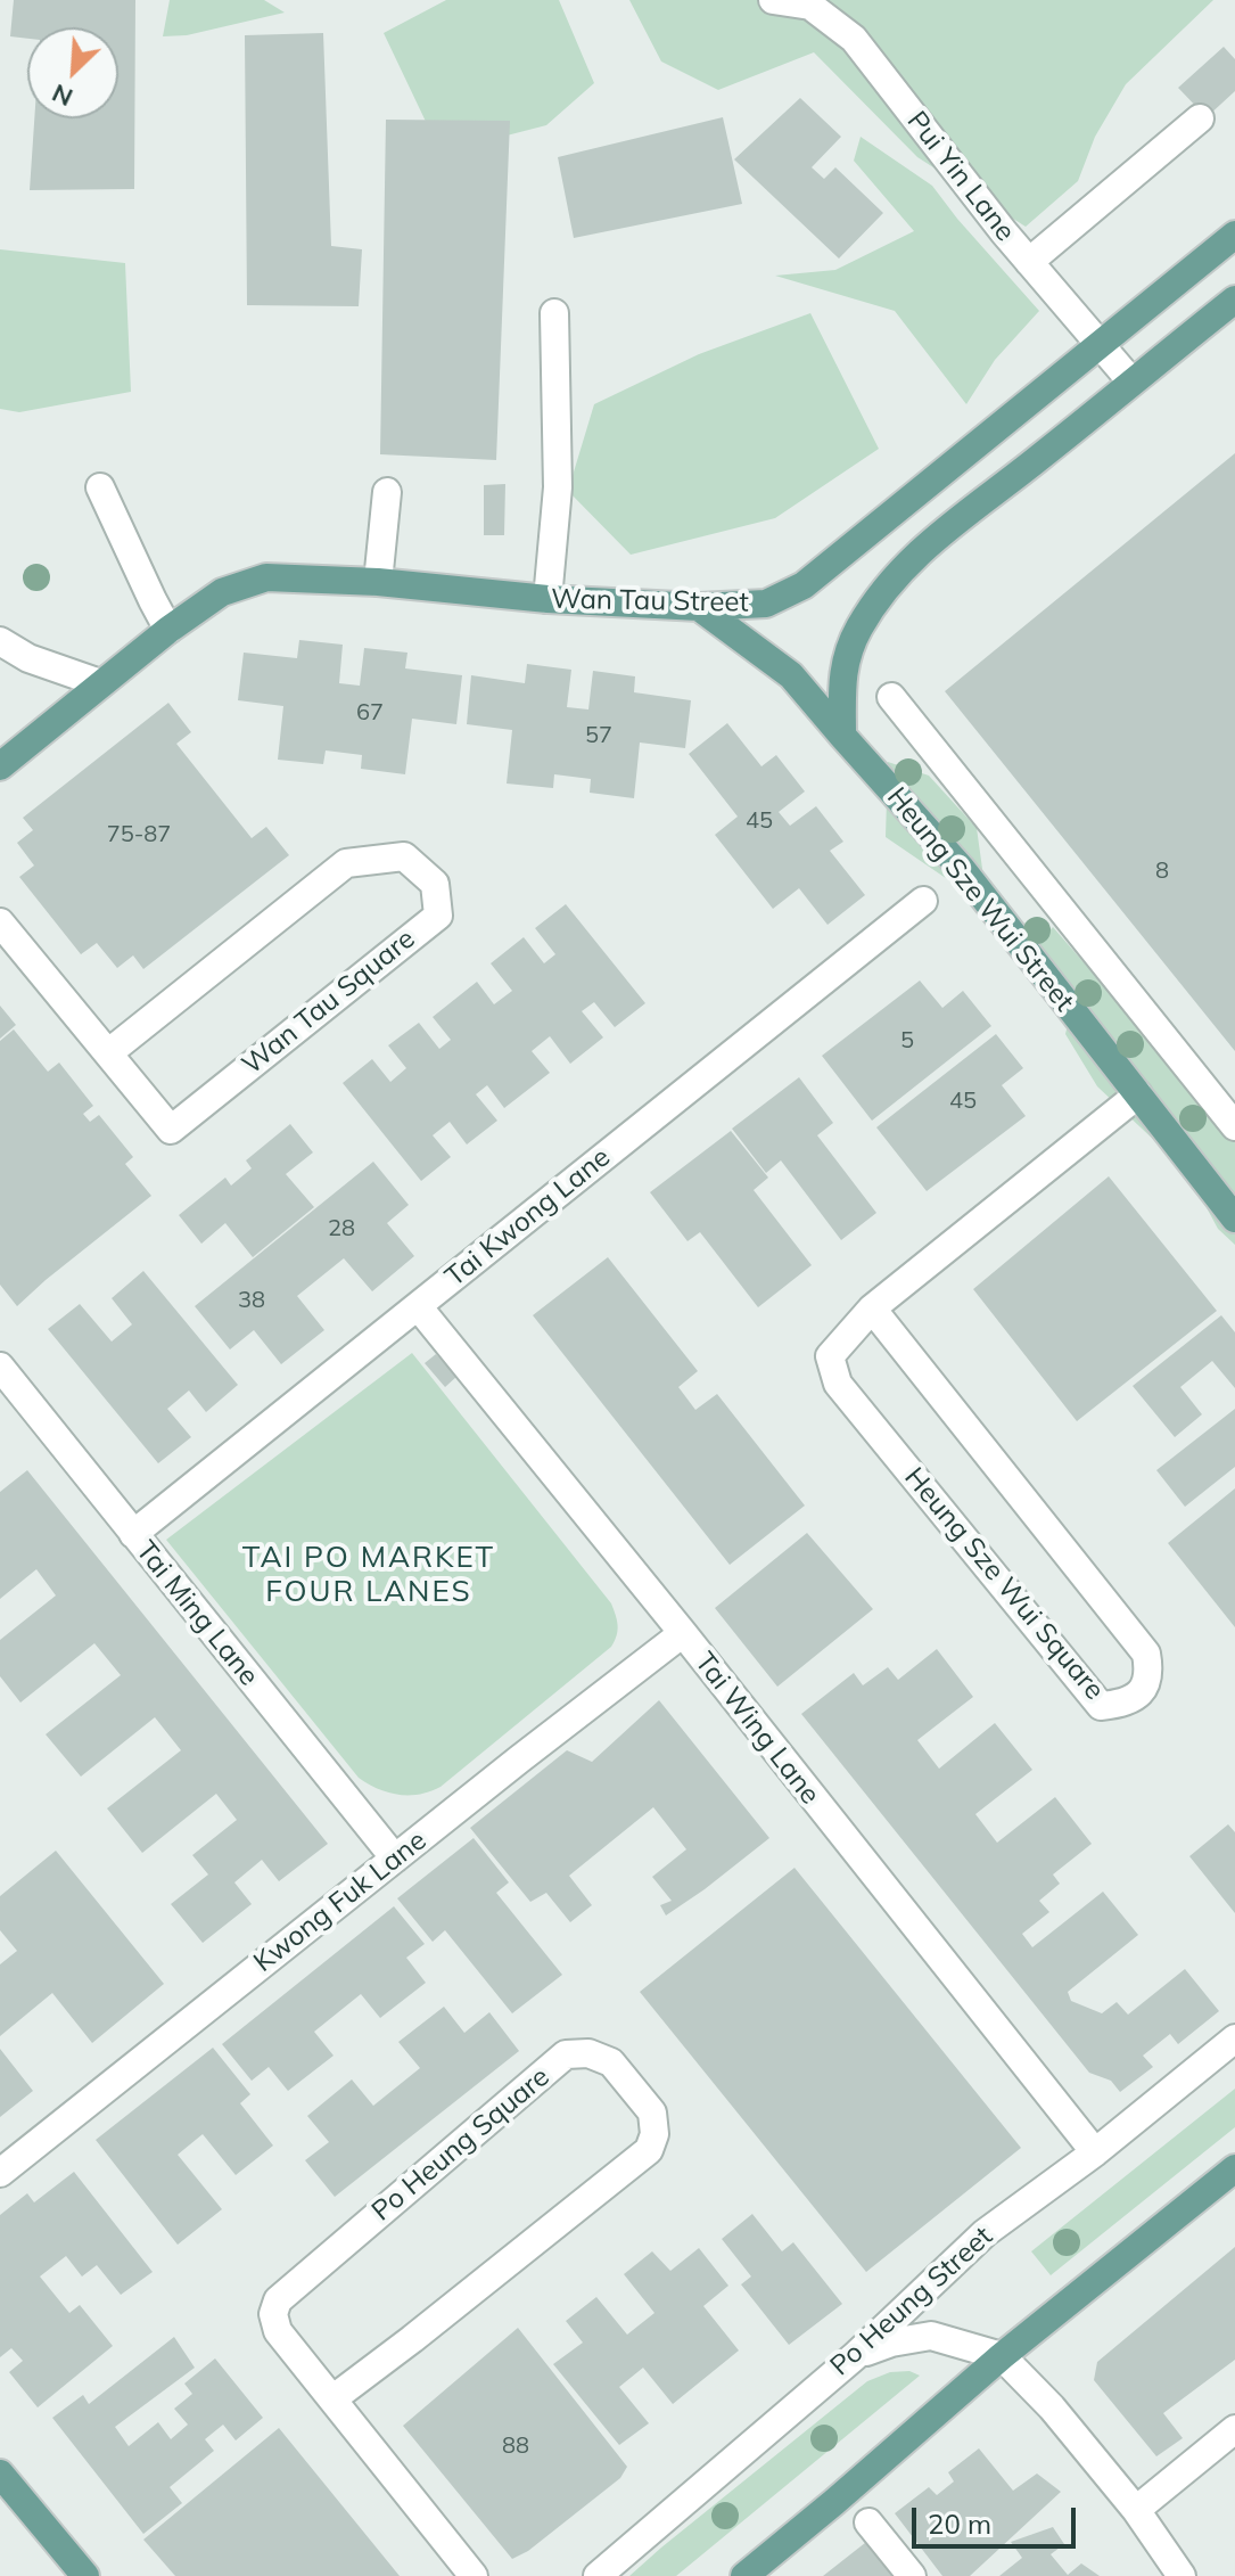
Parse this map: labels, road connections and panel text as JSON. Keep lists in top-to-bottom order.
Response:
{
  "streets": {
    "main road": ["Wan Tau Street", "Heung Sze Wui Street"],
    "street": [
      "Pui Yin Lane",
      "Wan Tau Square",
      "Tai Kwong Lane",
      "Heung Sze Wui Square",
      "Tai Ming Lane",
      "Tai Wing Lane",
      "Kwong Fuk Lane",
      "Po Heung Square",
      "Po Heung Street"
    ]
  },
  "crossings": [
    ["Pui Yin Lane", "Wan Tau Street"],
    ["Wan Tau Street", "Heung Sze Wui Street"],
    ["Heung Sze Wui Street", "Heung Sze Wui Square"],
    ["Tai Kwong Lane", "Tai Ming Lane"],
    ["Tai Kwong Lane", "Tai Wing Lane"],
    ["Tai Ming Lane", "Kwong Fuk Lane"],
    ["Tai Wing Lane", "Kwong Fuk Lane"],
    ["Tai Wing Lane", "Po Heung Street"]
  ],
  "districts": ["TAI PO MARKET FOUR LANES"],
  "house_numbers": [
    "67",
    "57",
    "45",
    "75-87",
    "8",
    "5",
    "45",
    "28",
    "38",
    "88"
  ],
  "scale_bar": "20 m",
  "north": "bottom left"
}
